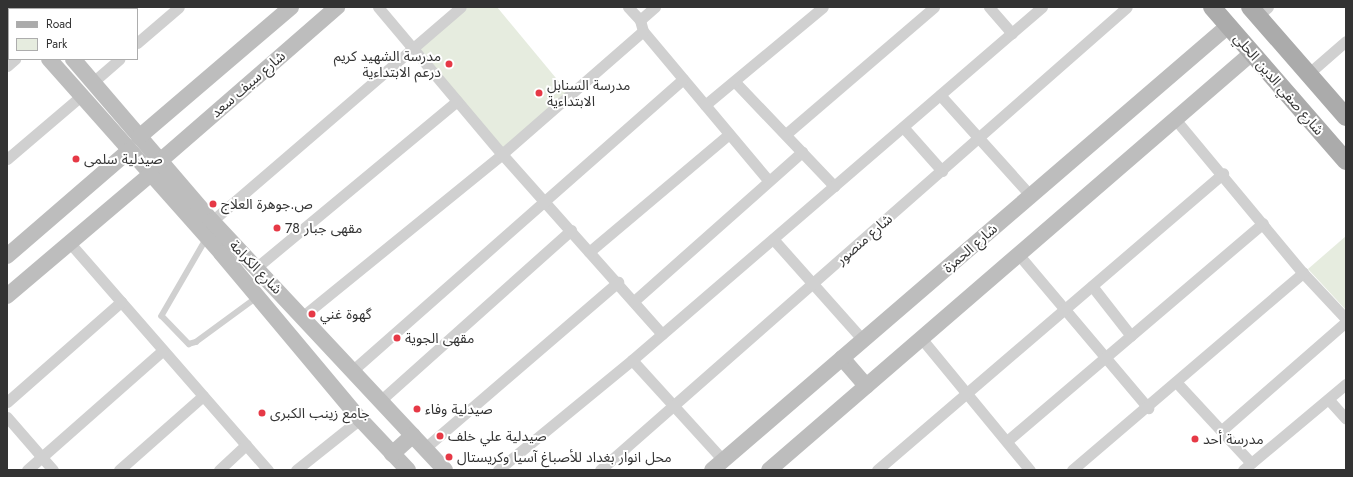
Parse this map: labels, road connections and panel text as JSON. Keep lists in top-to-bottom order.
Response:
{
  "streets": {
    "main road": ["شارع صفي الدين الحلي"],
    "street": [
      "شارع سيف سعد",
      "شارع منصور",
      "شارع الحمزة",
      "شارع الكرامة"
    ]
  },
  "crossings": [
    ["شارع سيف سعد", "شارع الكرامة"],
    ["شارع صفي الدين الحلي", "شارع الحمزة"]
  ],
  "places": [
    "مدرسة الشهيد كريم درعم الابتداءية",
    "مدرسة السنابل الابتداءية",
    "صيدلية سلمى",
    "ص.جوهرة العلاج",
    "مقهى جبار 78",
    "گهوة غني",
    "مقهى الجوية",
    "صيدلية وفاء",
    "جامع زينب الكبرى",
    "صيدلية علي خلف",
    "مدرسة أحد",
    "محل انوار بغداد للأصباغ آسيا وكريستال"
  ],
  "legend": ["Road", "Park"]
}
